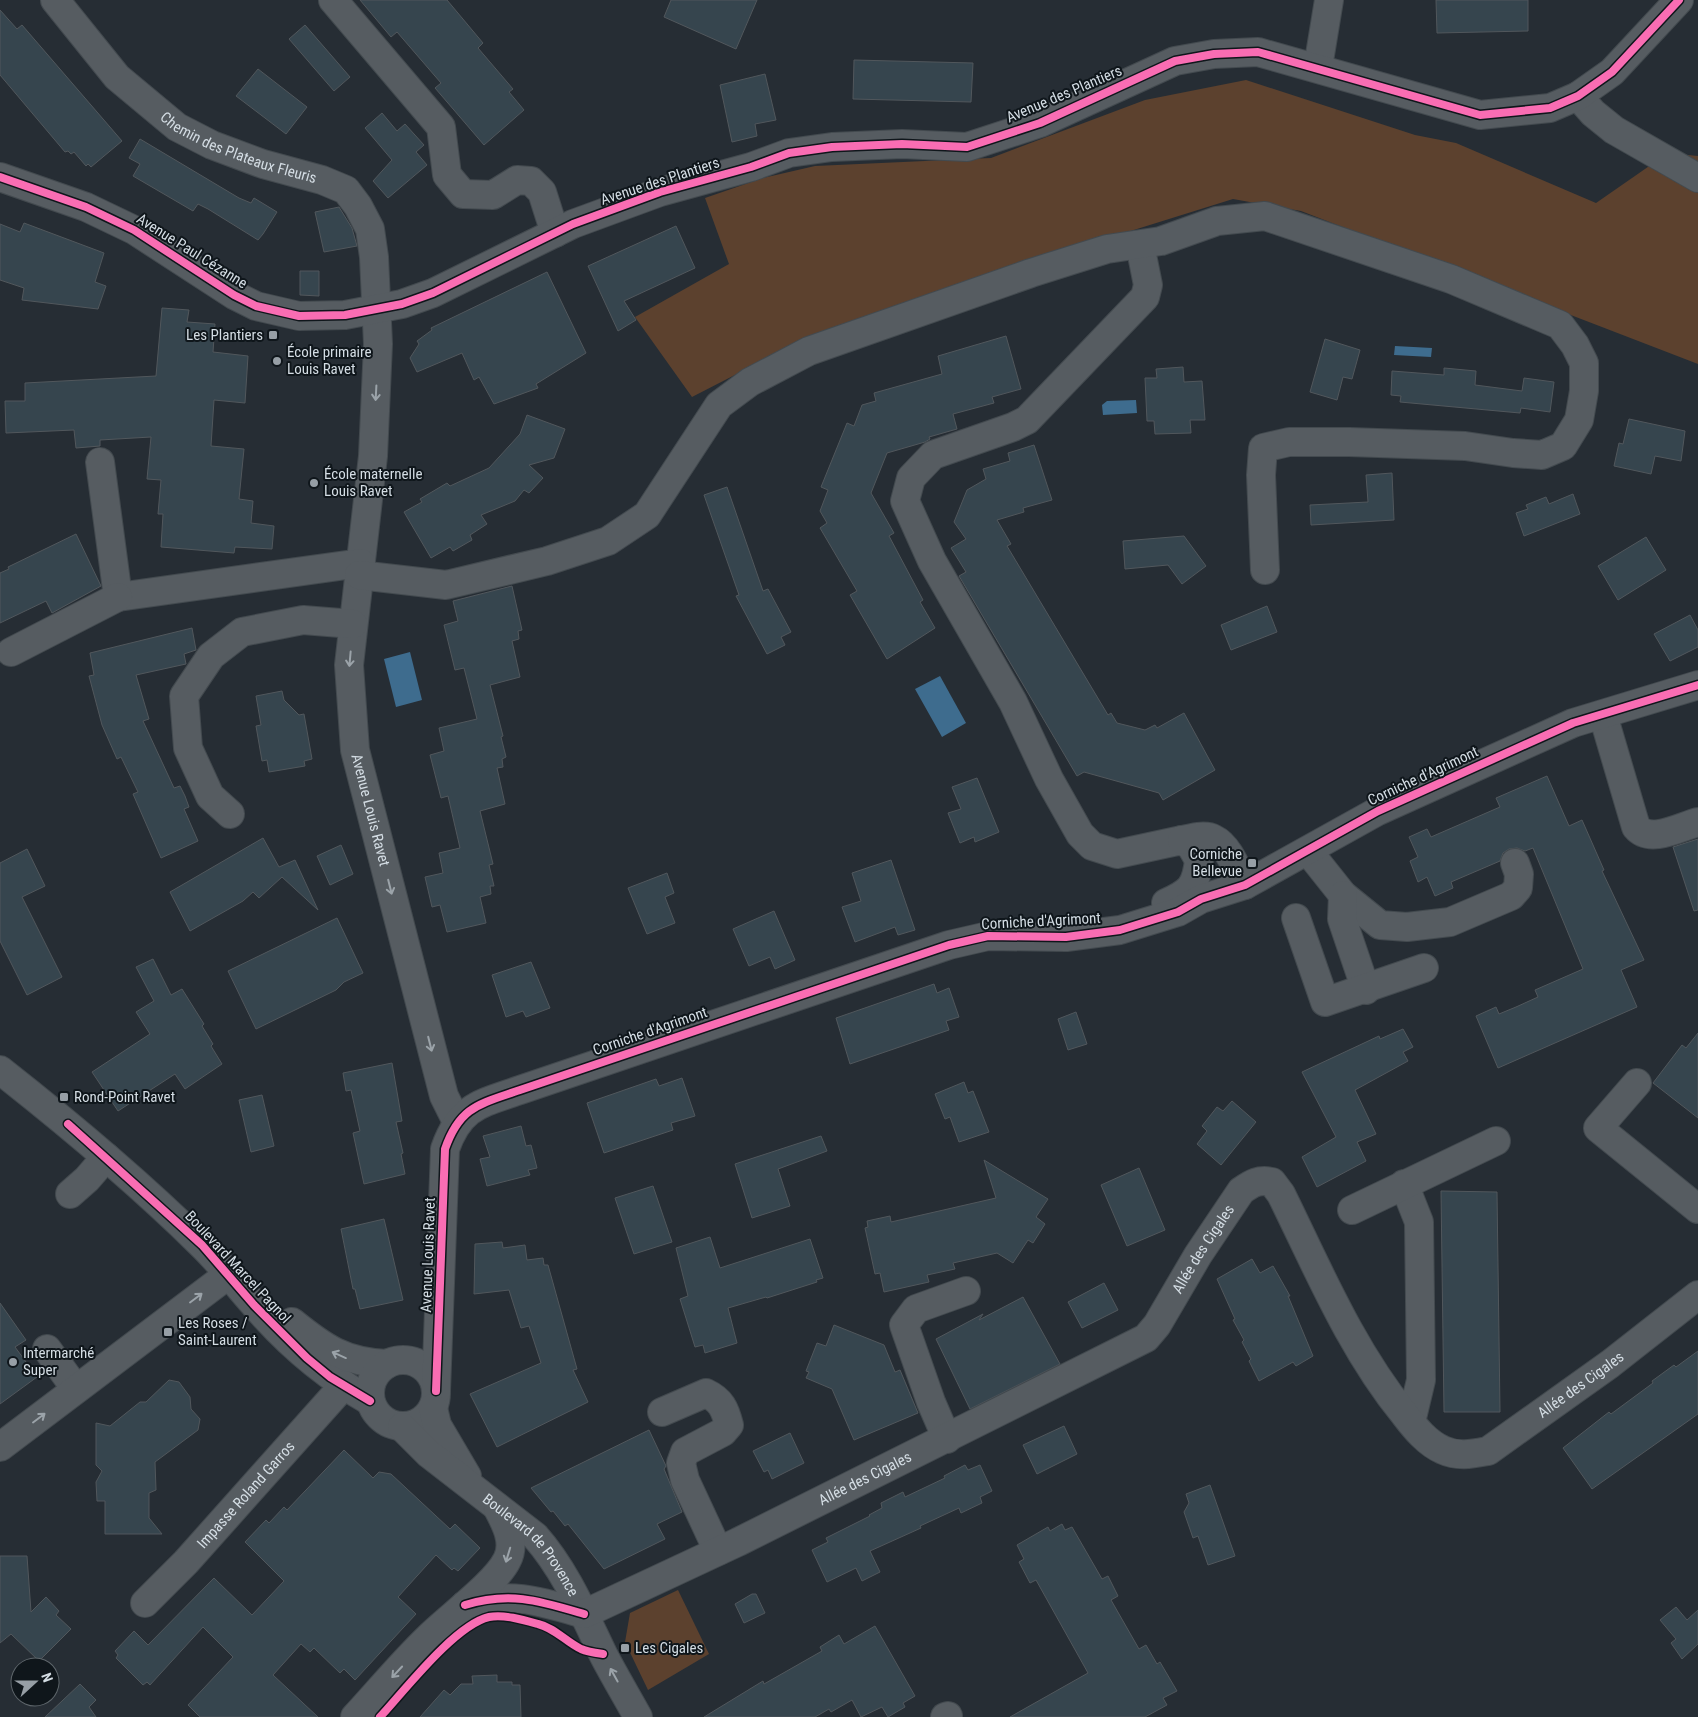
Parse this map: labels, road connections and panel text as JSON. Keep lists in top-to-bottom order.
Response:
{
  "streets": {
    "street": [
      "Avenue des Plantiers",
      "Chemin des Plateaux Fleuris",
      "Avenue Paul Cézanne",
      "Corniche d'Agrimont",
      "Avenue Louis Ravet",
      "Allée des Cigales",
      "Boulevard Marcel Pagnol",
      "Impasse Roland Garros",
      "Boulevard de Provence"
    ]
  },
  "crossings": [
    ["Avenue des Plantiers", "Chemin des Plateaux Fleuris"],
    ["Avenue des Plantiers", "Avenue Paul Cézanne"],
    ["Avenue des Plantiers", "Avenue Louis Ravet"],
    ["Chemin des Plateaux Fleuris", "Avenue Paul Cézanne"],
    ["Chemin des Plateaux Fleuris", "Avenue Louis Ravet"],
    ["Avenue Paul Cézanne", "Avenue Louis Ravet"],
    ["Corniche d'Agrimont", "Avenue Louis Ravet"],
    ["Avenue Louis Ravet", "Boulevard Marcel Pagnol"],
    ["Avenue Louis Ravet", "Boulevard de Provence"],
    ["Allée des Cigales", "Boulevard de Provence"],
    ["Boulevard Marcel Pagnol", "Impasse Roland Garros"],
    ["Boulevard Marcel Pagnol", "Boulevard de Provence"]
  ],
  "one_way": ["Avenue Louis Ravet"],
  "places": {
    "transit": [
      "Les Plantiers",
      "Corniche Bellevue",
      "Rond-Point Ravet",
      "Les Roses / Saint-Laurent",
      "Les Cigales"
    ],
    "other": ["École primaire Louis Ravet", "École maternelle Louis Ravet", "Intermarché Super"]
  },
  "north": "right"
}
